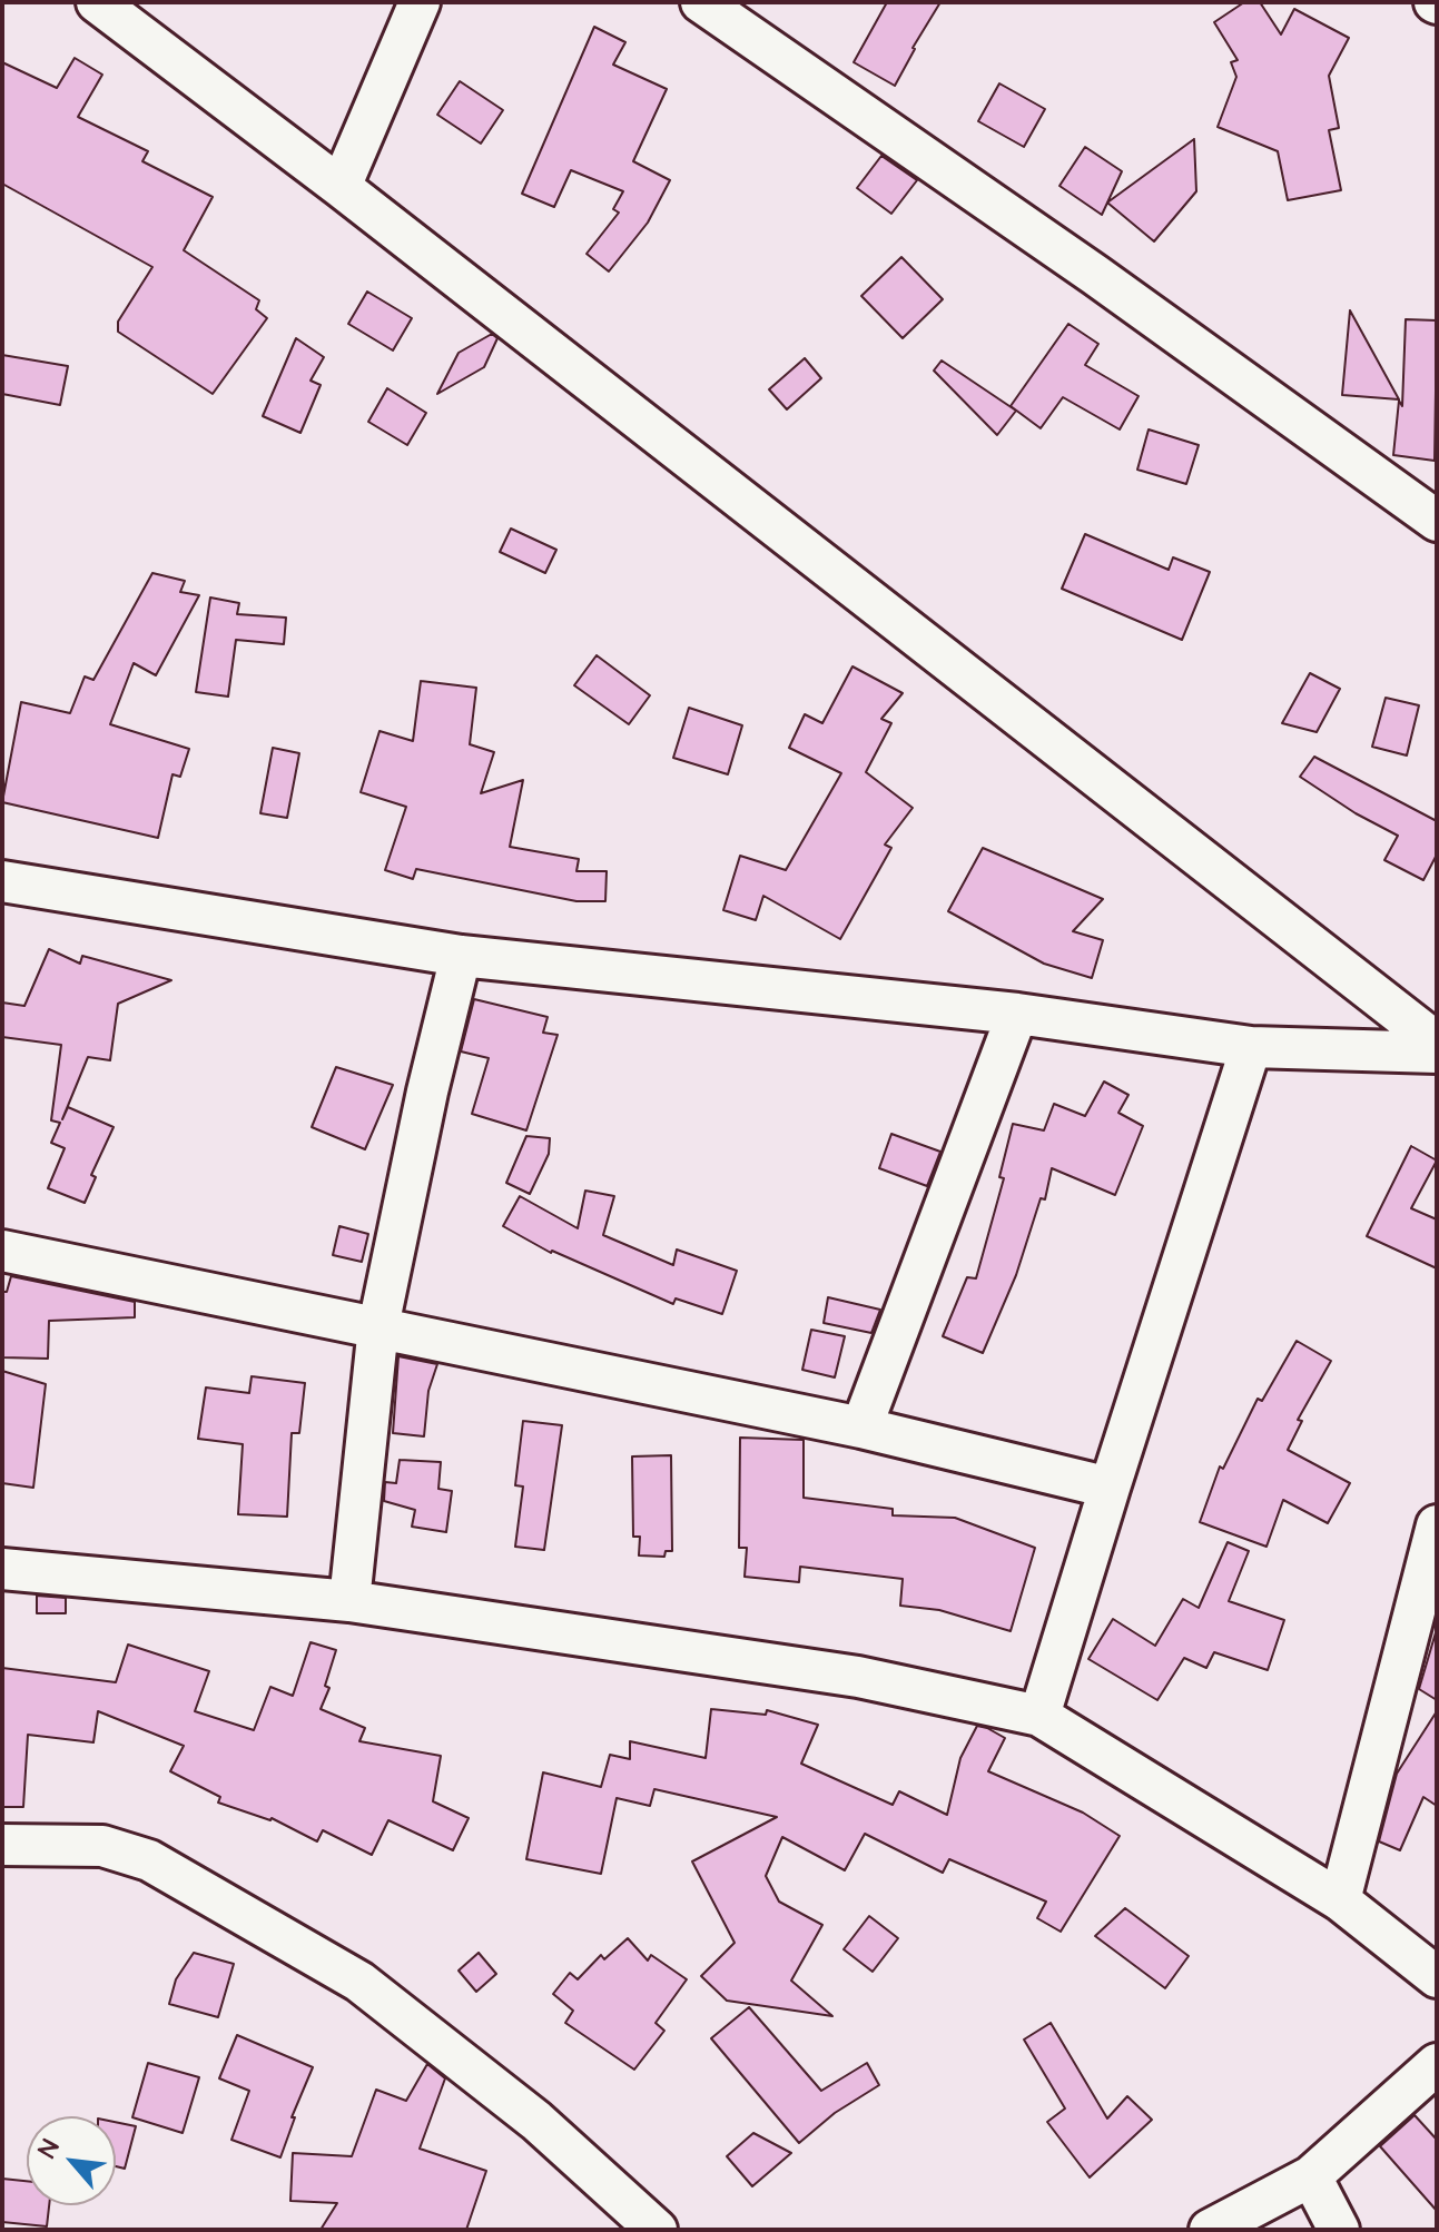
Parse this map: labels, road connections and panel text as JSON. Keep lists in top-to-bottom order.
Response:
{
  "north": "top left"
}
